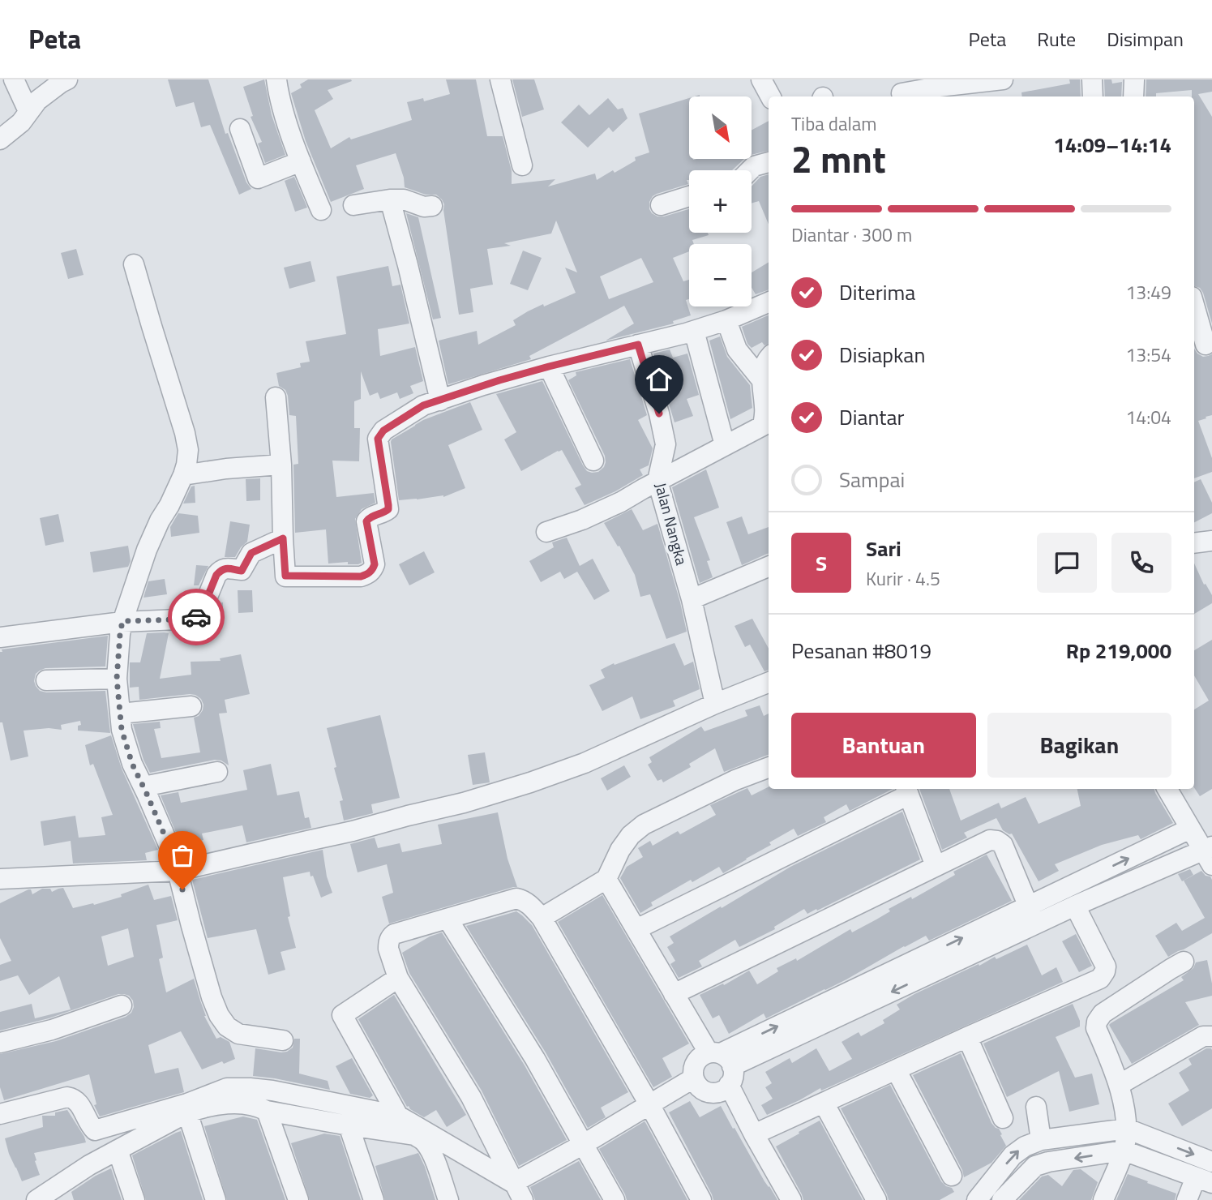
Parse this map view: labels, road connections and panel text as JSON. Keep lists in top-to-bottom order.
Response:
{
  "streets": {
    "street": ["Jalan Nangka"]
  },
  "north": "bottom right",
  "page": {
    "header": "Peta",
    "nav": ["Peta", "Rute", "Disimpan"],
    "map_buttons": ["+", "−"],
    "heading": ["2 mnt", "Tiba dalam", "14:09–14:14"],
    "panel": [
      "Sari",
      "Kurir · 4.5",
      "Pesanan #8019",
      "Rp 219,000"
    ],
    "bar": "Diantar · 300 m",
    "list": [
      ["Diterima", "13:49"],
      ["Disiapkan", "13:54"],
      ["Diantar", "14:04"],
      "Sampai"
    ],
    "round": "S",
    "buttons": ["Bantuan", "Bagikan"]
  }
}
